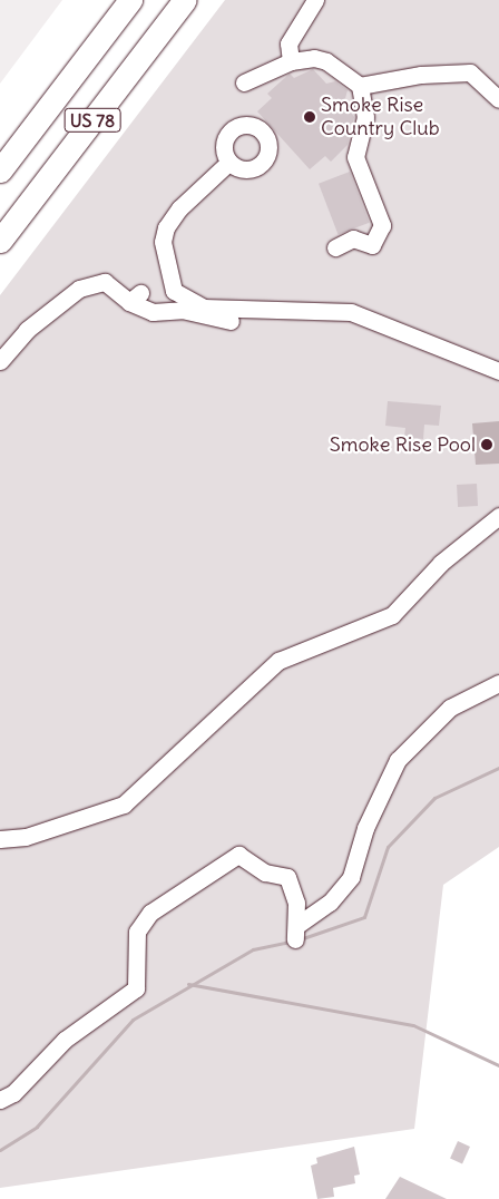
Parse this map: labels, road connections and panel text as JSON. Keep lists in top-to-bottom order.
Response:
{
  "streets": {
    "highway": ["US 78"]
  },
  "places": ["Smoke Rise Country Club", "Smoke Rise Pool"]
}
